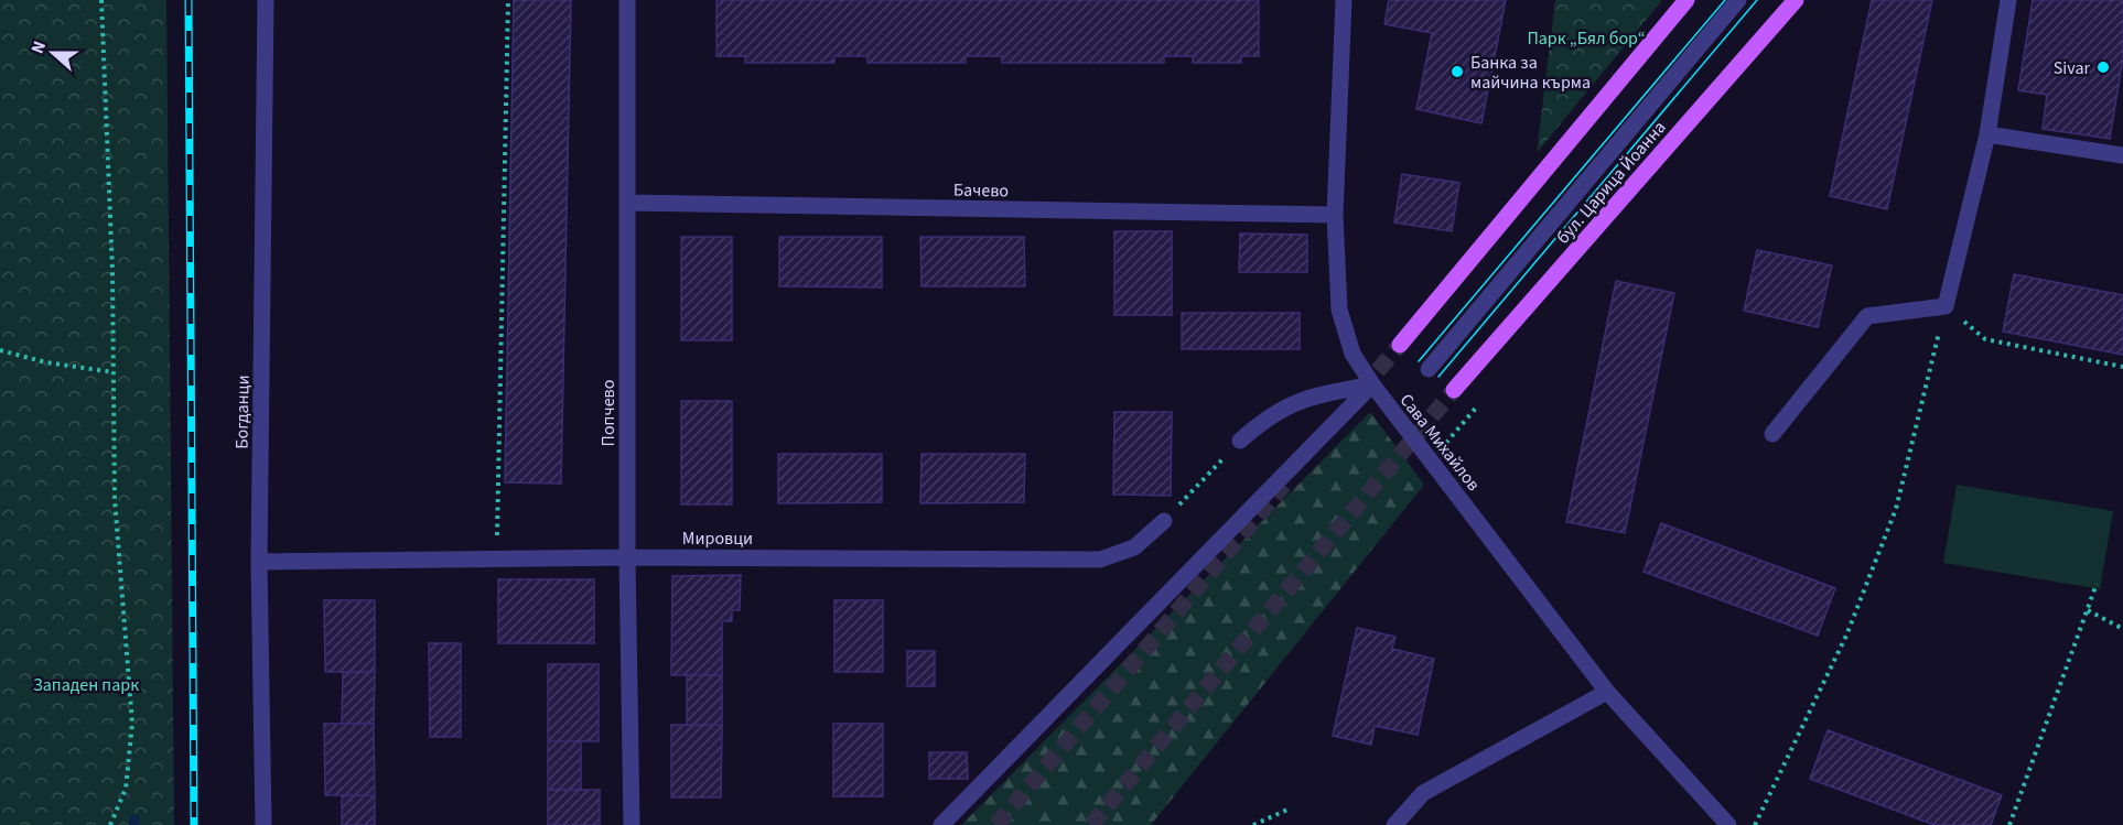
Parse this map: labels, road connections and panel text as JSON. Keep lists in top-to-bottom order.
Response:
{
  "streets": {
    "main road": ["бул. Царица Йоанна"],
    "street": [
      "Бачево",
      "Богданци",
      "Попчево",
      "Сава Михайлов",
      "Мировци"
    ]
  },
  "crossings": [
    ["Бачево", "Попчево"],
    ["Бачево", "Сава Михайлов"],
    ["Богданци", "Мировци"],
    ["Попчево", "Мировци"]
  ],
  "parks": ["Парк „Бял бор“", "Западен парк"],
  "places": ["Sivar", "Банка за майчина кърма"],
  "north": "left"
}
